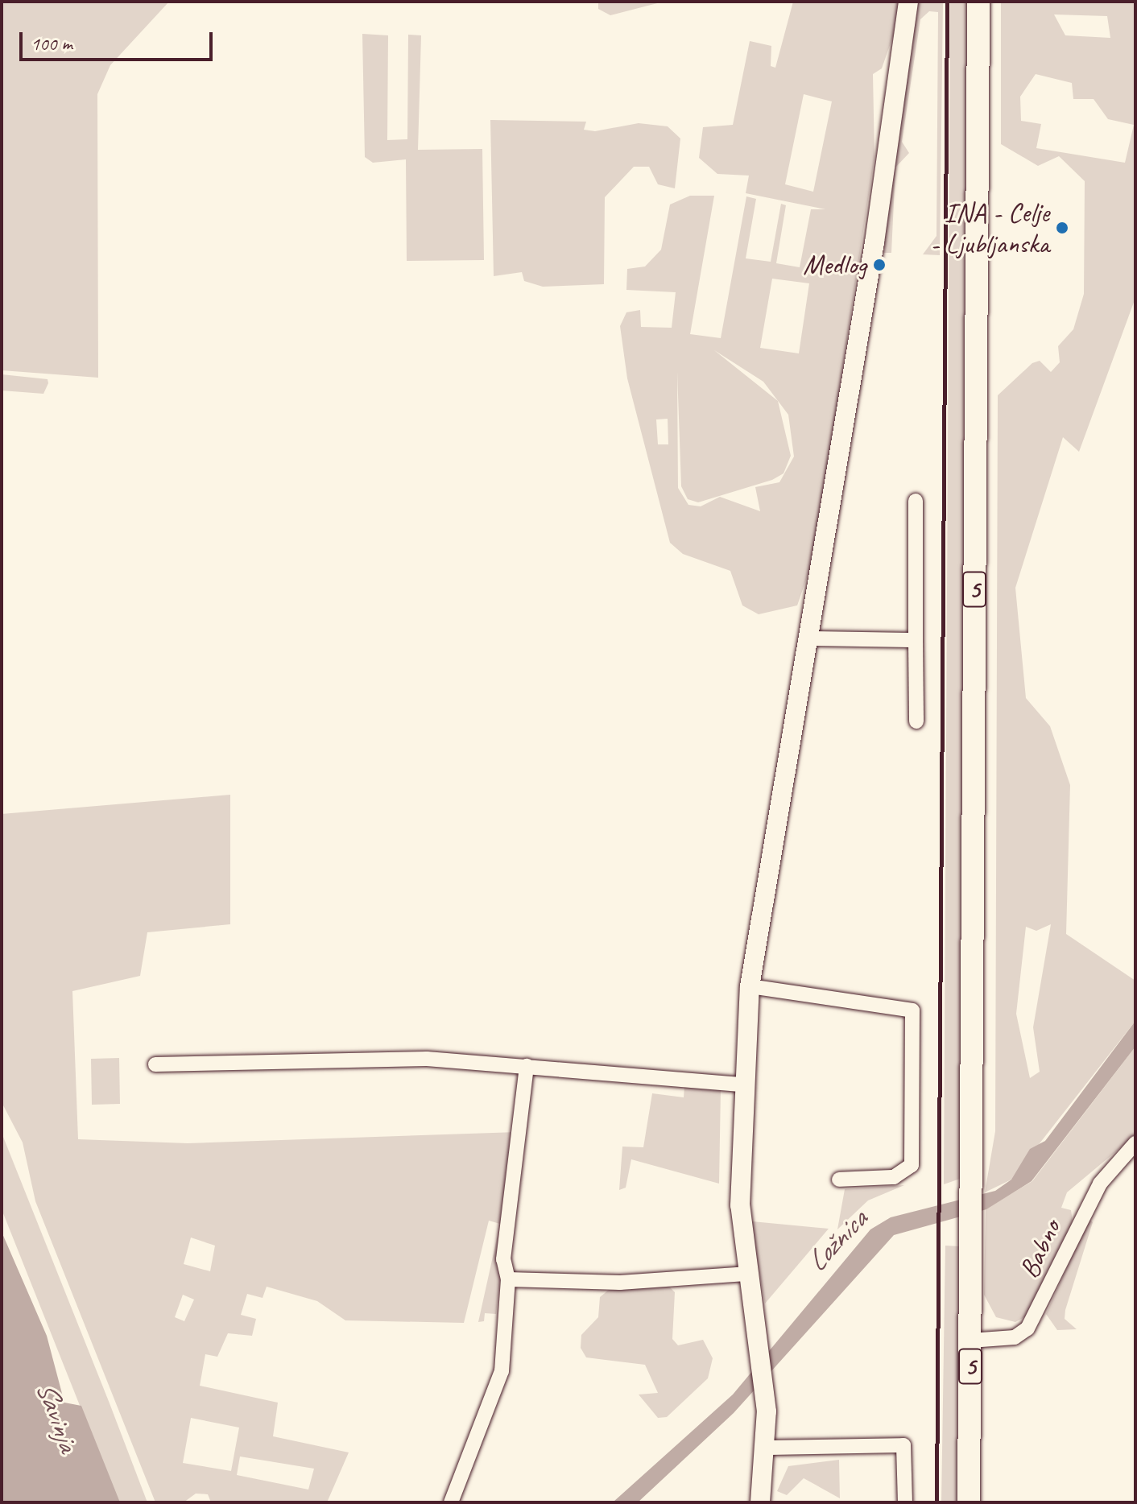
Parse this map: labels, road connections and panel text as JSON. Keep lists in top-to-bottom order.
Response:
{
  "streets": {
    "main road": ["5"],
    "street": ["Babno"]
  },
  "crossings": [
    ["5", "Babno"]
  ],
  "water": ["Ložnica", "Savinja"],
  "places": ["INA - Celje - Ljubljanska", "Medlog"],
  "scale_bar": "100 m"
}
